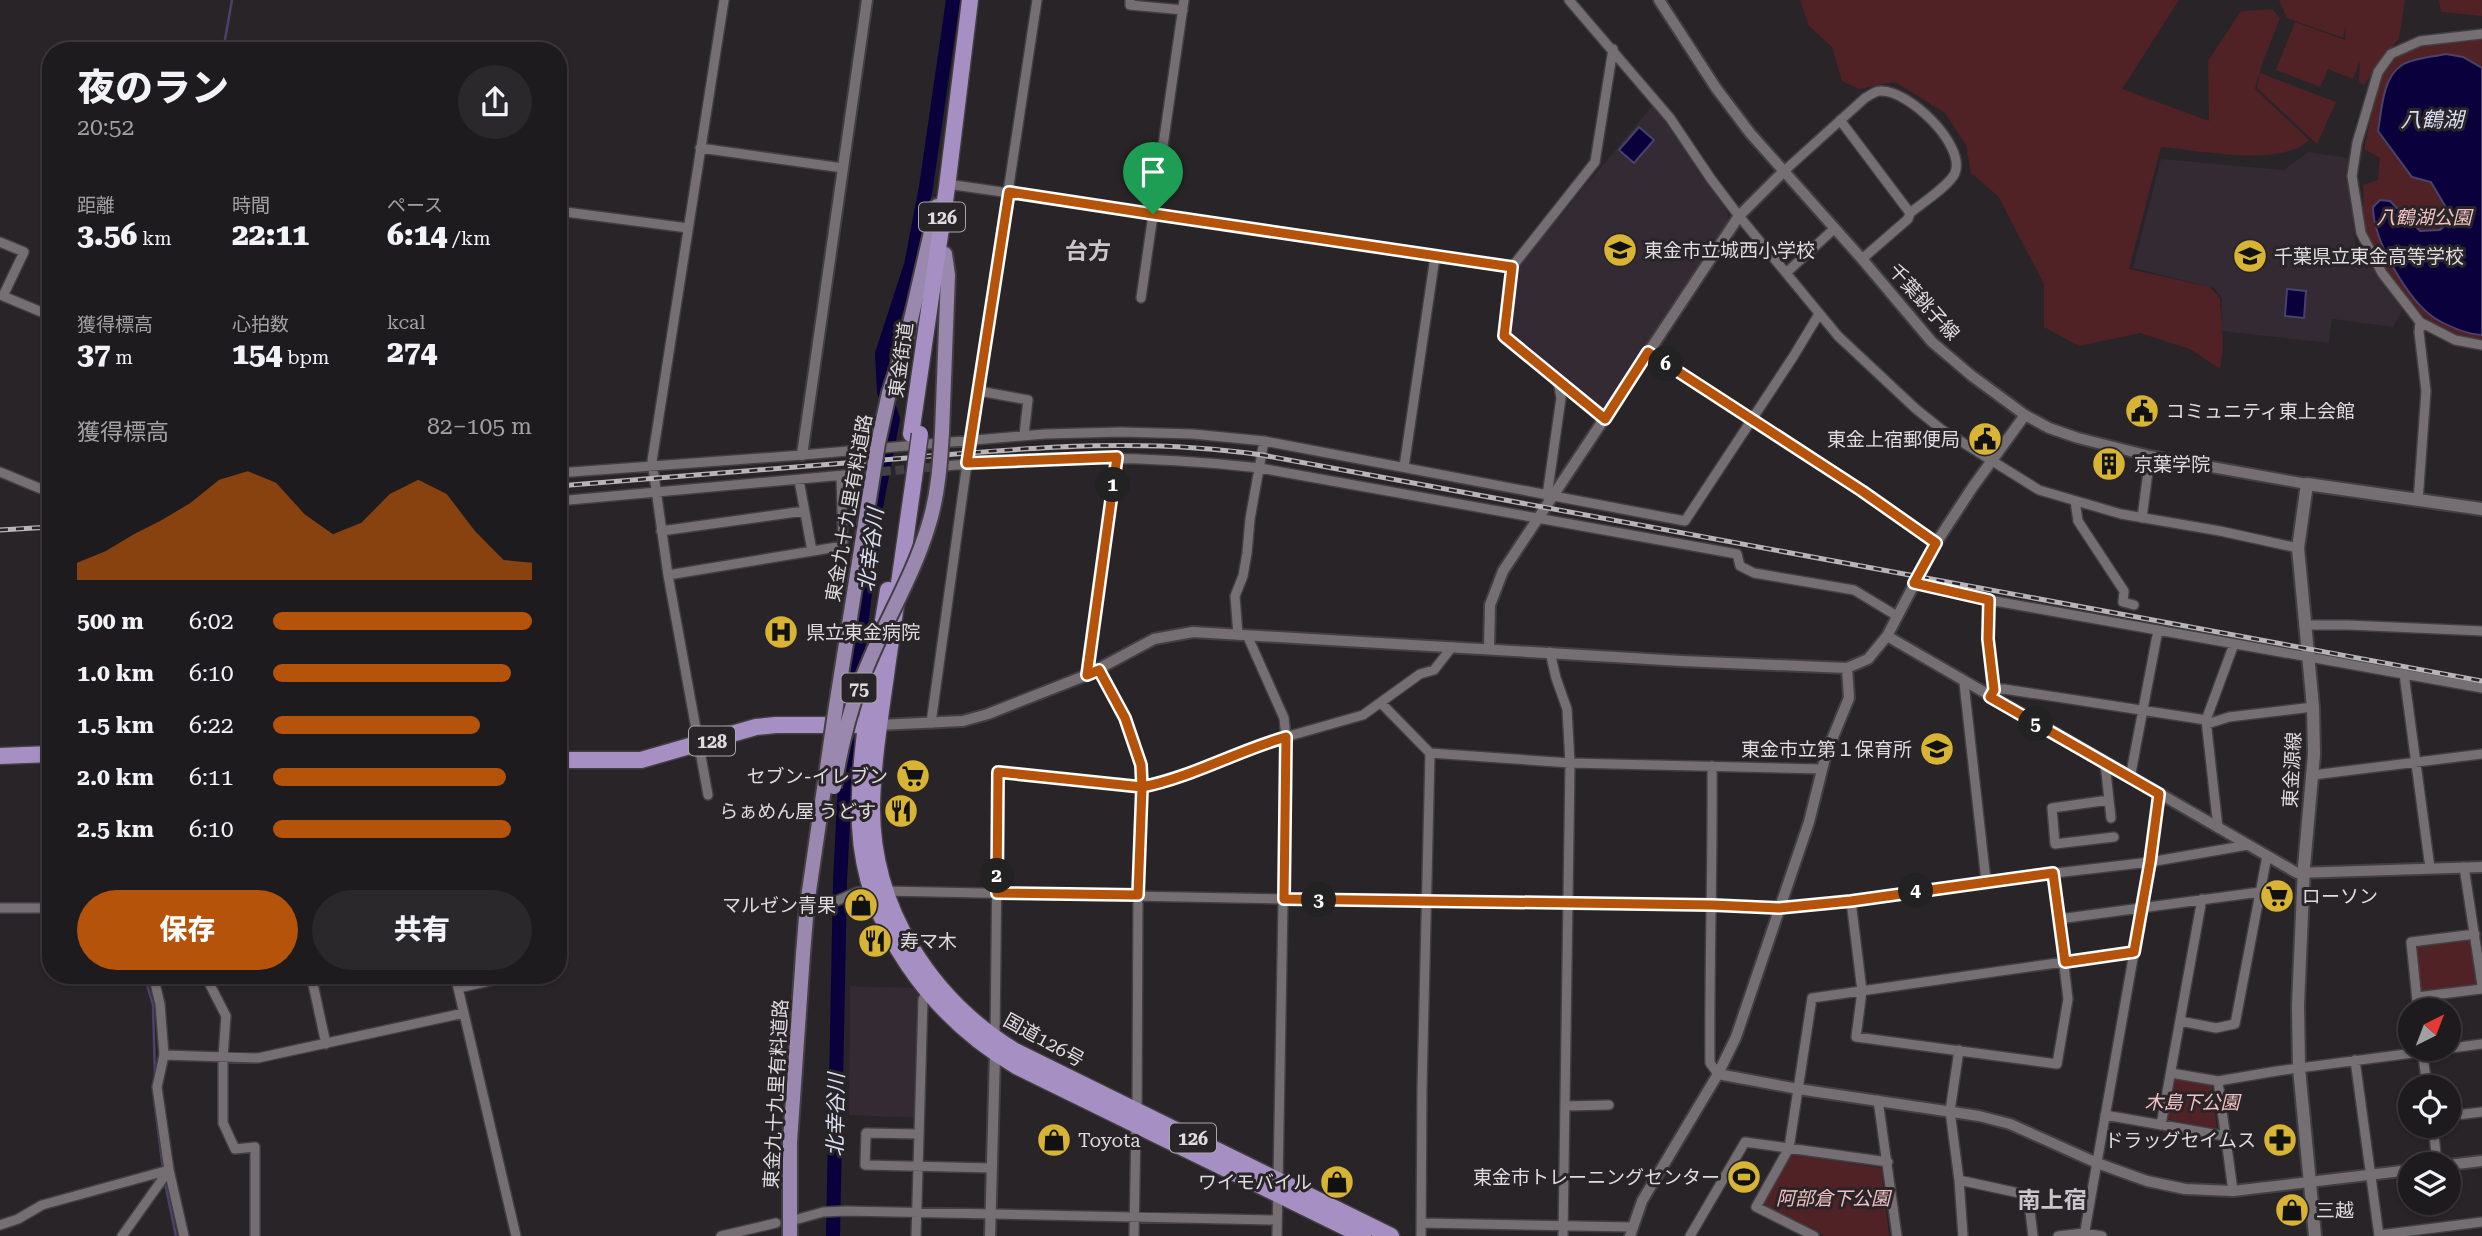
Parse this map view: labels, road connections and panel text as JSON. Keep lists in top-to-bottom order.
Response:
{
  "streets": {
    "highway": [
      "126",
      "東金街道",
      "128",
      "国道126号"
    ],
    "main road": ["東金九十九里有料道路", "75", "東金源線"],
    "street": ["千葉銚子線"]
  },
  "crossings": [
    ["千葉銚子線", "東金源線"],
    ["東金街道", "東金九十九里有料道路"],
    ["東金街道", "128"],
    ["東金街道", "国道126号"],
    ["128", "国道126号"]
  ],
  "districts": ["台方", "南上宿"],
  "water": ["八鶴湖", "北幸谷川"],
  "parks": ["八鶴湖公園", "木島下公園", "阿部倉下公園"],
  "places": {
    "school or university": ["東金市立城西小学校", "千葉県立東金高等学校", "東金市立第１保育所"],
    "public building": ["コミュニティ東上会館", "東金上宿郵便局"],
    "building": ["京葉学院"],
    "hospital": ["県立東金病院"],
    "supermarket": ["セブン-イレブン", "ローソン"],
    "restaurant": ["らぁめん屋 うどす", "寿マ木"],
    "shop": [
      "マルゼン青果",
      "Toyota",
      "ワイモバイル",
      "三越"
    ],
    "pharmacy": ["ドラッグセイムス"],
    "sports": ["東金市トレーニングセンター"]
  },
  "north": "top right",
  "page": {
    "heading": ["夜のラン", "20:52"],
    "stats": [
      ["距離", "3.56 km"],
      ["時間", "22:11"],
      ["ペース", "6:14 /km"],
      ["獲得標高", "37 m"],
      ["心拍数", "154 bpm"],
      ["kcal", "274"]
    ],
    "pins": [
      "6",
      "1",
      "5",
      "2",
      "4",
      "3"
    ],
    "chart": ["獲得標高", "82–105 m"],
    "list": [
      {
        "name": "500 m",
        "note": "6:02"
      },
      {
        "name": "1.0 km",
        "note": "6:10"
      },
      {
        "name": "1.5 km",
        "note": "6:22"
      },
      {
        "name": "2.0 km",
        "note": "6:11"
      },
      {
        "name": "2.5 km",
        "note": "6:10"
      }
    ],
    "buttons": ["保存", "共有"]
  }
}
